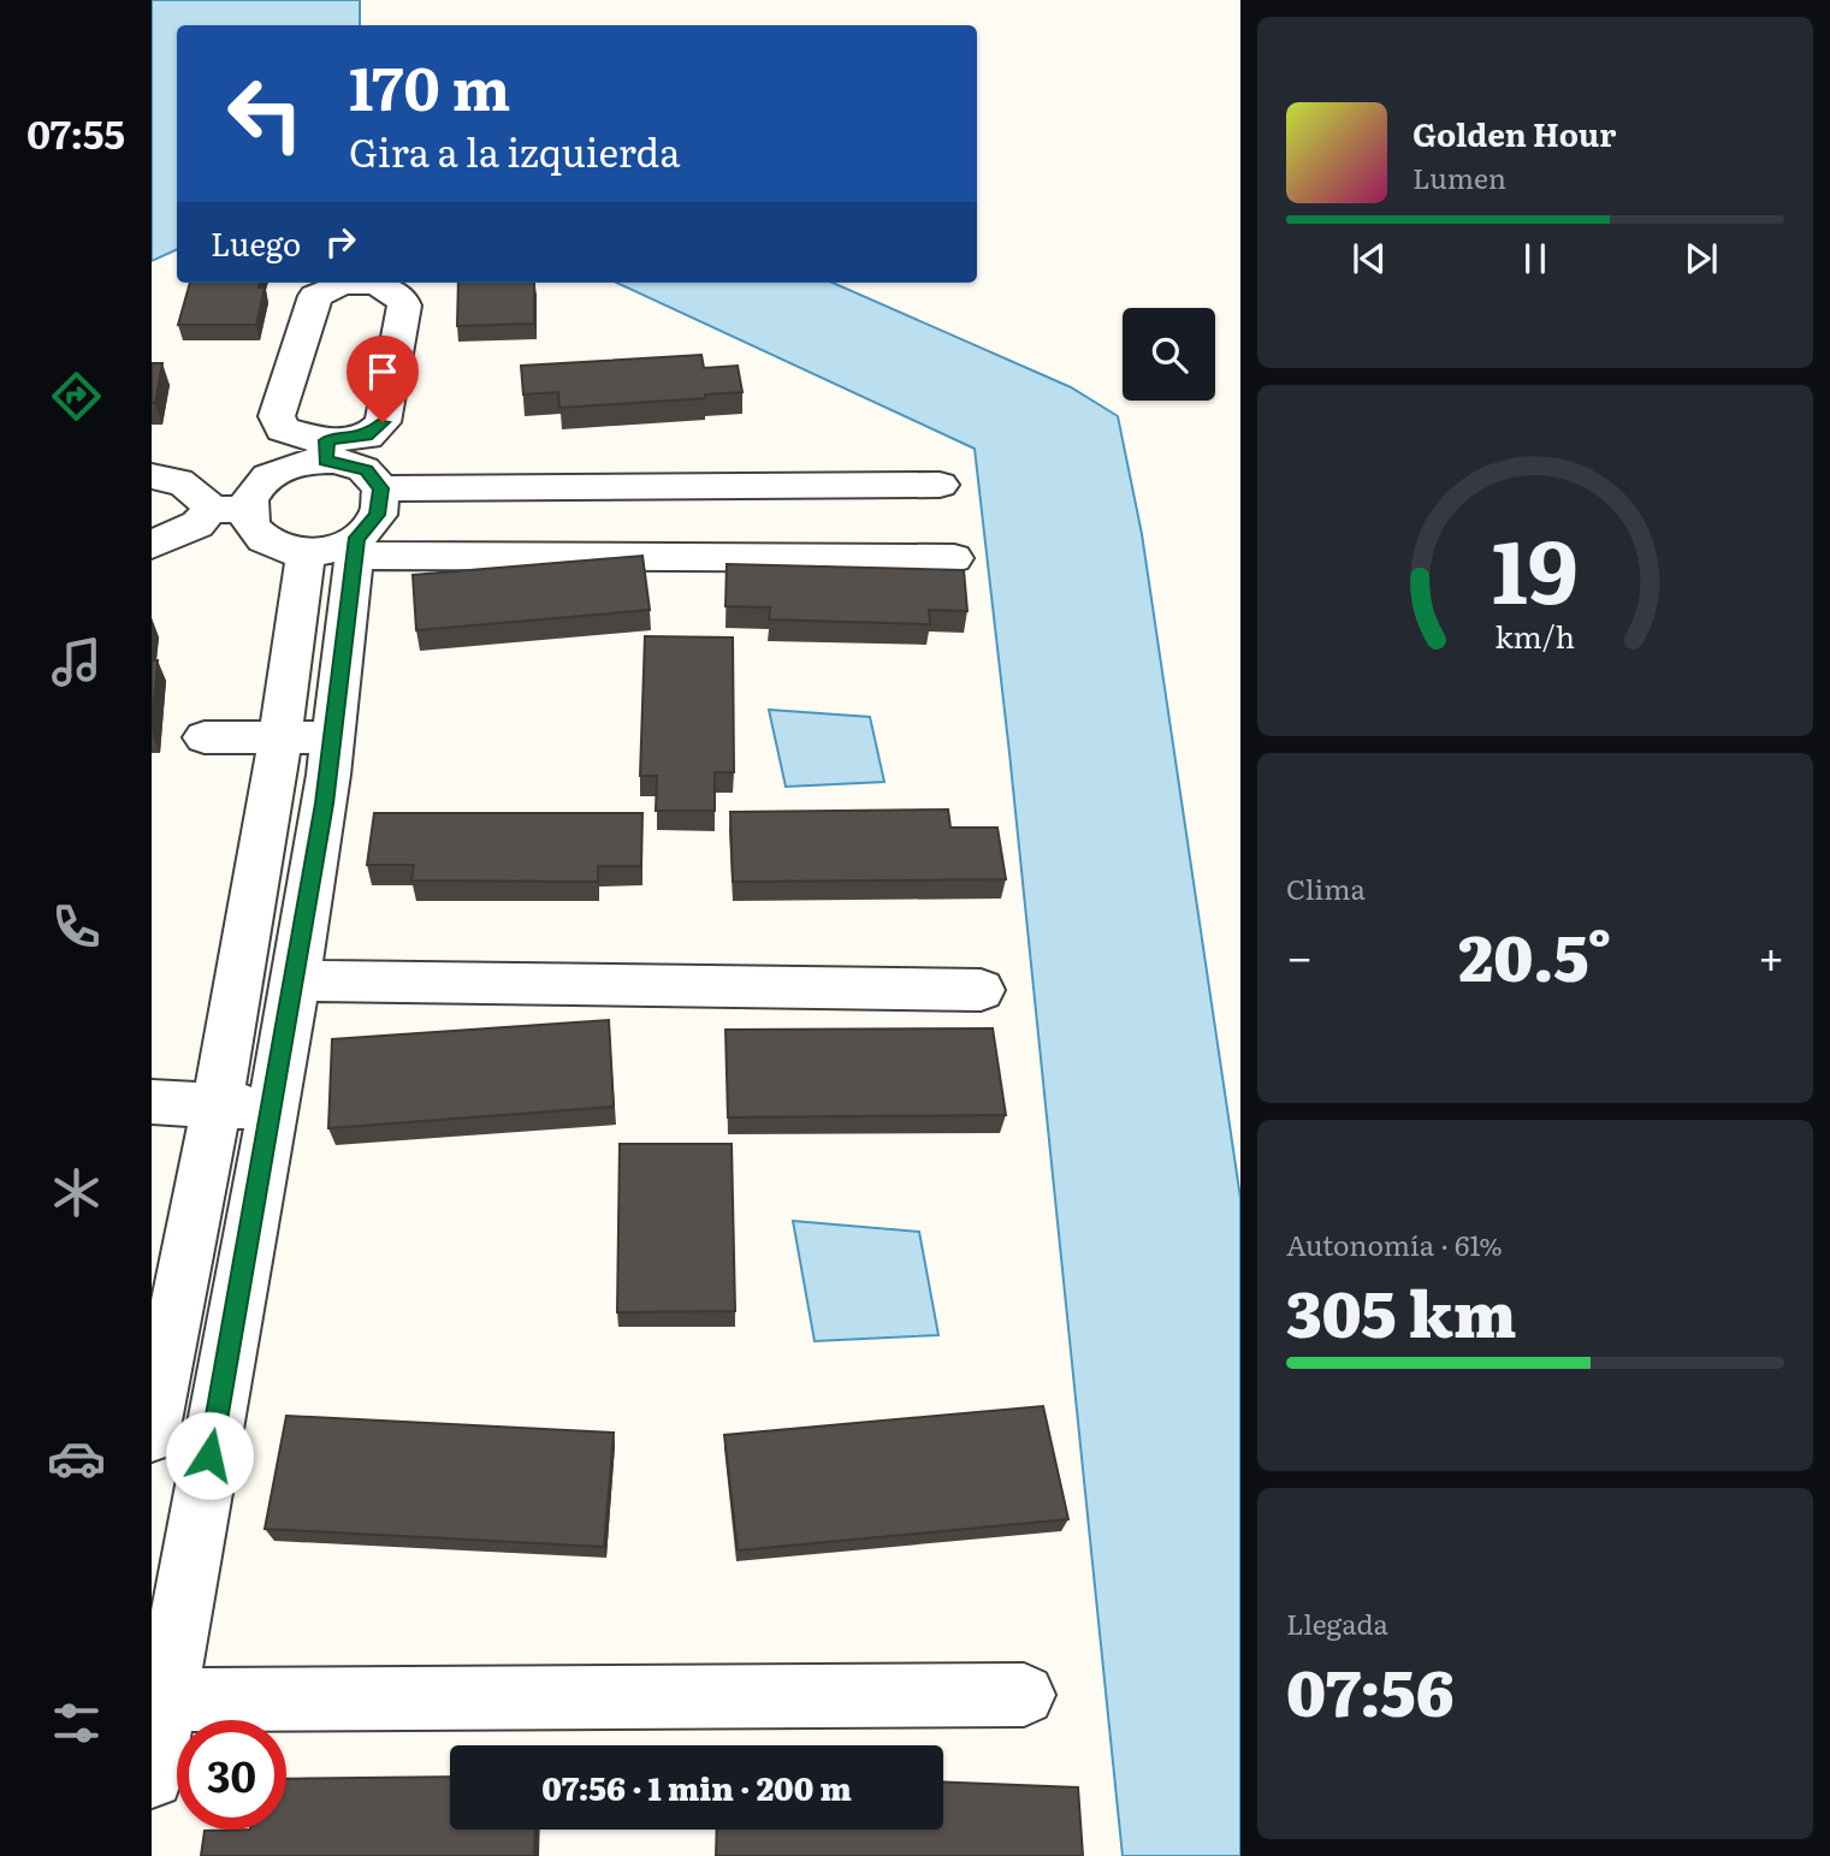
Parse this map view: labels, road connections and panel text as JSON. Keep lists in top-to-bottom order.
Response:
{
  "page": {
    "tabs": "07:55",
    "turn": ["170 m", "Gira a la izquierda"],
    "song": ["Golden Hour", "Lumen"],
    "then": "Luego",
    "tile": [
      "Clima",
      ["Autonomía · 61%", "305 km"],
      ["Llegada", "07:56"]
    ],
    "heat": ["−", "20.5°", "+"],
    "limit": "30",
    "trip": "07:56 · 1 min · 200 m",
    "gauge": ["19", "km/h"]
  }
}
